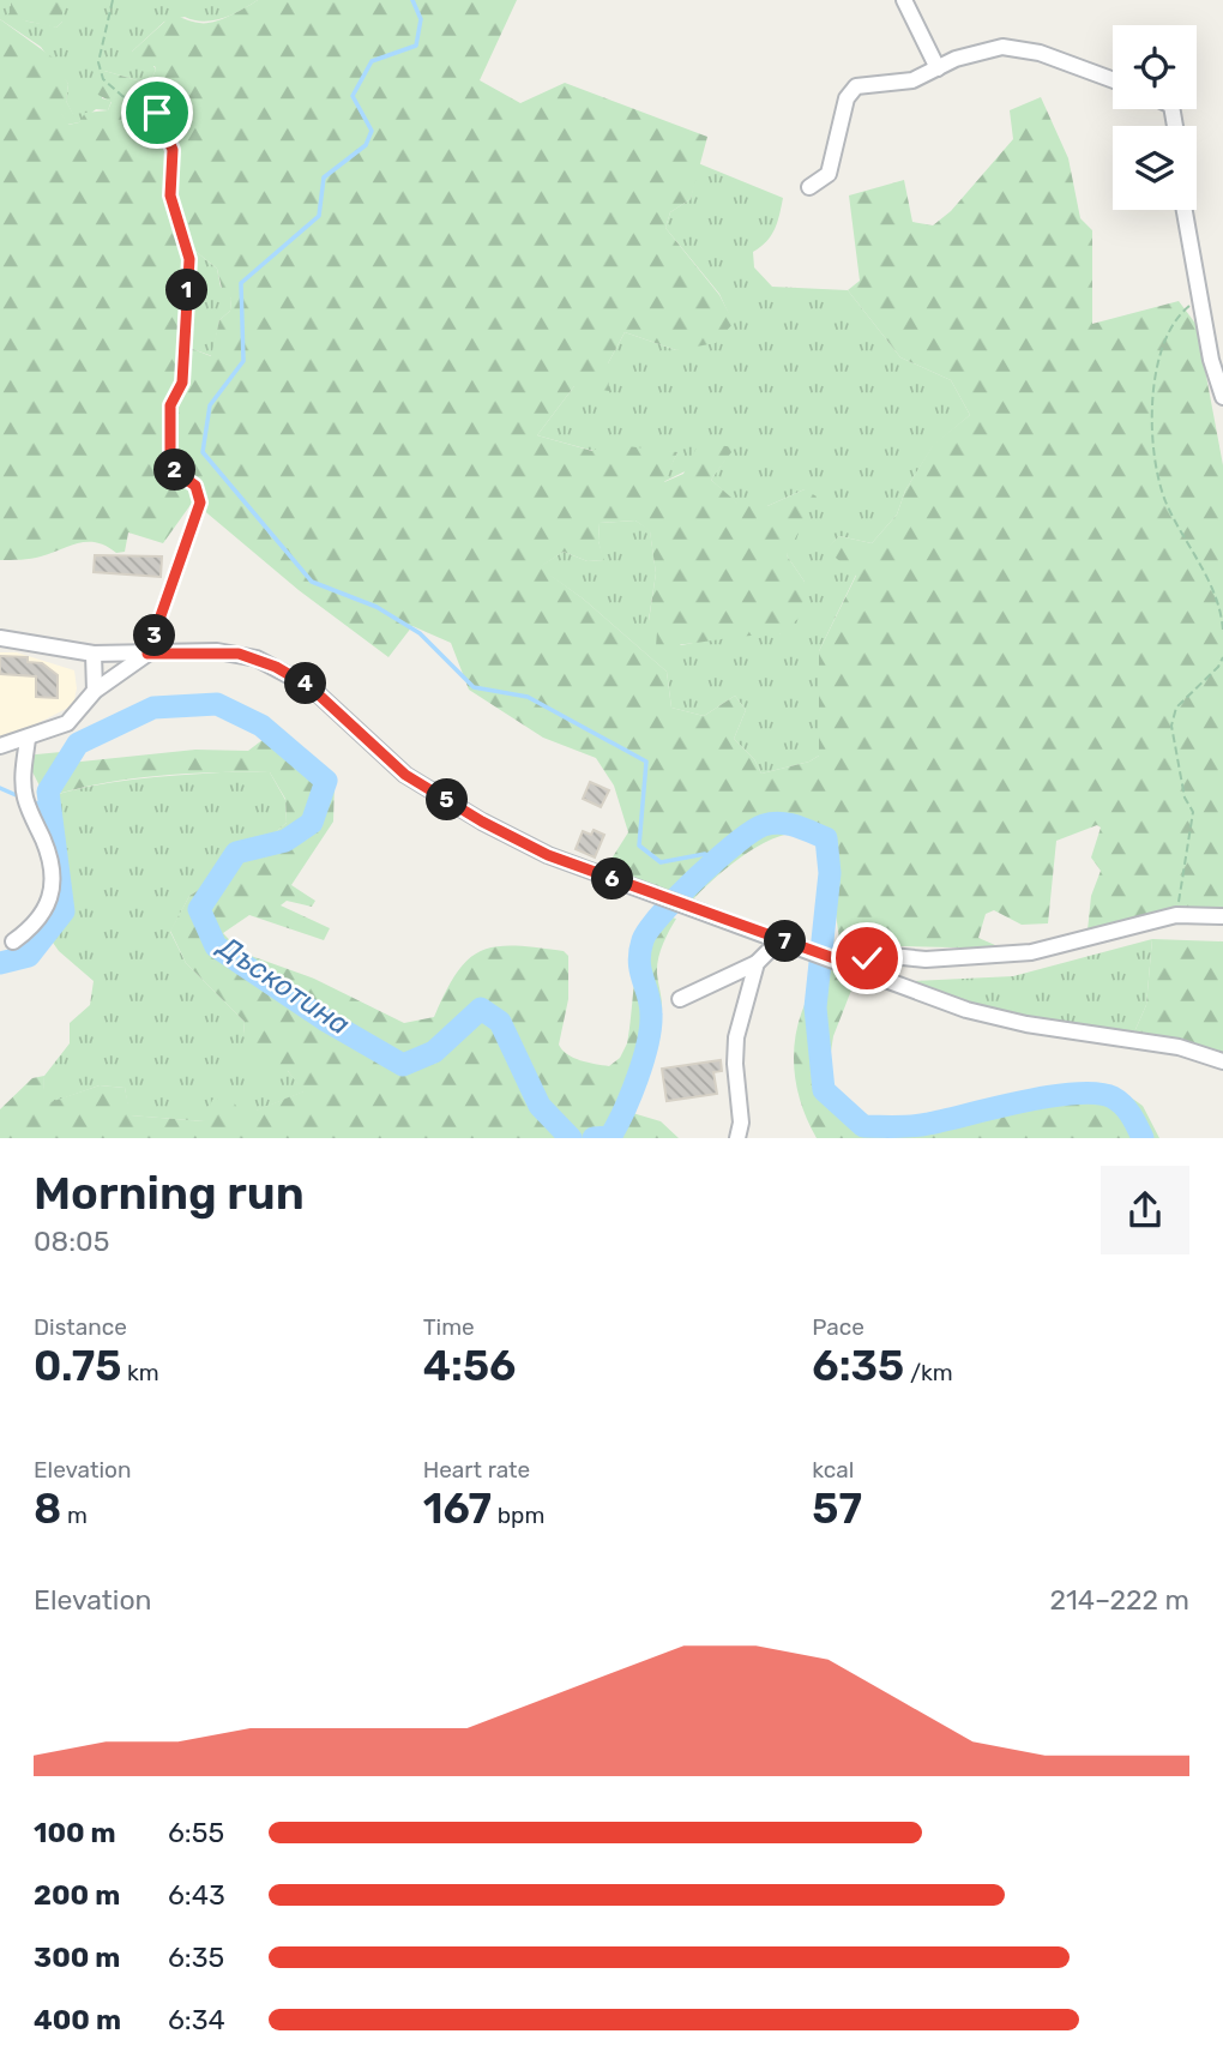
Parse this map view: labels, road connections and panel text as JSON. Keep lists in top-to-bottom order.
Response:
{
  "water": ["Дъскотина"],
  "page": {
    "pins": [
      "1",
      "2",
      "3",
      "4",
      "5",
      "6",
      "7"
    ],
    "heading": ["Morning run", "08:05"],
    "stats": [
      ["Distance", "0.75 km"],
      ["Time", "4:56"],
      ["Pace", "6:35 /km"],
      ["Elevation", "8 m"],
      ["Heart rate", "167 bpm"],
      ["kcal", "57"]
    ],
    "chart": ["Elevation", "214–222 m"],
    "list": [
      {
        "name": "100 m",
        "note": "6:55"
      },
      {
        "name": "200 m",
        "note": "6:43"
      },
      {
        "name": "300 m",
        "note": "6:35"
      },
      {
        "name": "400 m",
        "note": "6:34"
      }
    ]
  }
}
